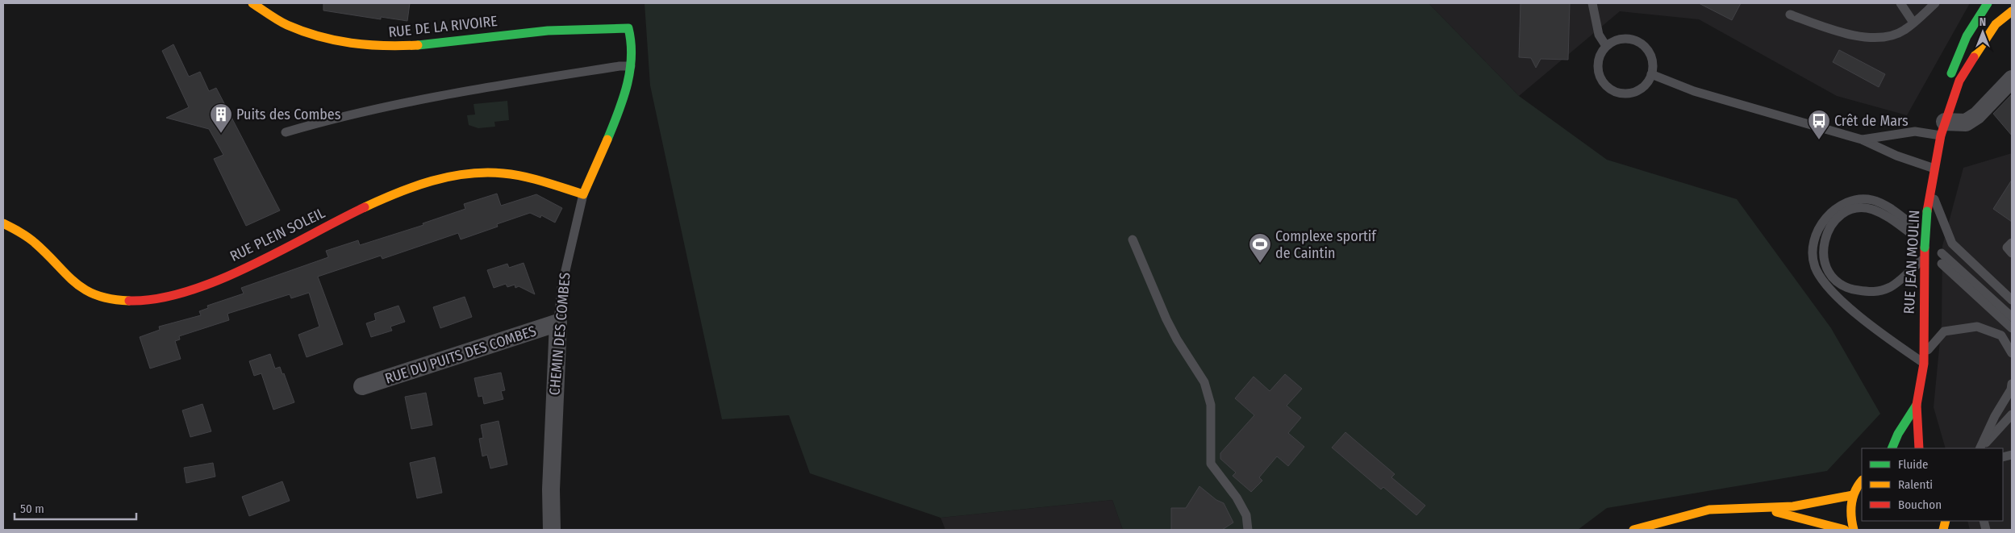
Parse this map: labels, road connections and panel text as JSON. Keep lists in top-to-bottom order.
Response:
{
  "streets": {
    "street": [
      "RUE DE LA RIVOIRE",
      "RUE PLEIN SOLEIL",
      "RUE JEAN MOULIN",
      "CHEMIN DES COMBES",
      "RUE DU PUITS DES COMBES"
    ]
  },
  "crossings": [
    ["RUE DE LA RIVOIRE", "CHEMIN DES COMBES"],
    ["RUE PLEIN SOLEIL", "CHEMIN DES COMBES"],
    ["CHEMIN DES COMBES", "RUE DU PUITS DES COMBES"]
  ],
  "places": {
    "building": ["Puits des Combes"],
    "bus stop": ["Crêt de Mars"],
    "sports": ["Complexe sportif de Caintin"]
  },
  "legend": ["Fluide", "Ralenti", "Bouchon"],
  "scale_bar": "50 m",
  "north": "top"
}
